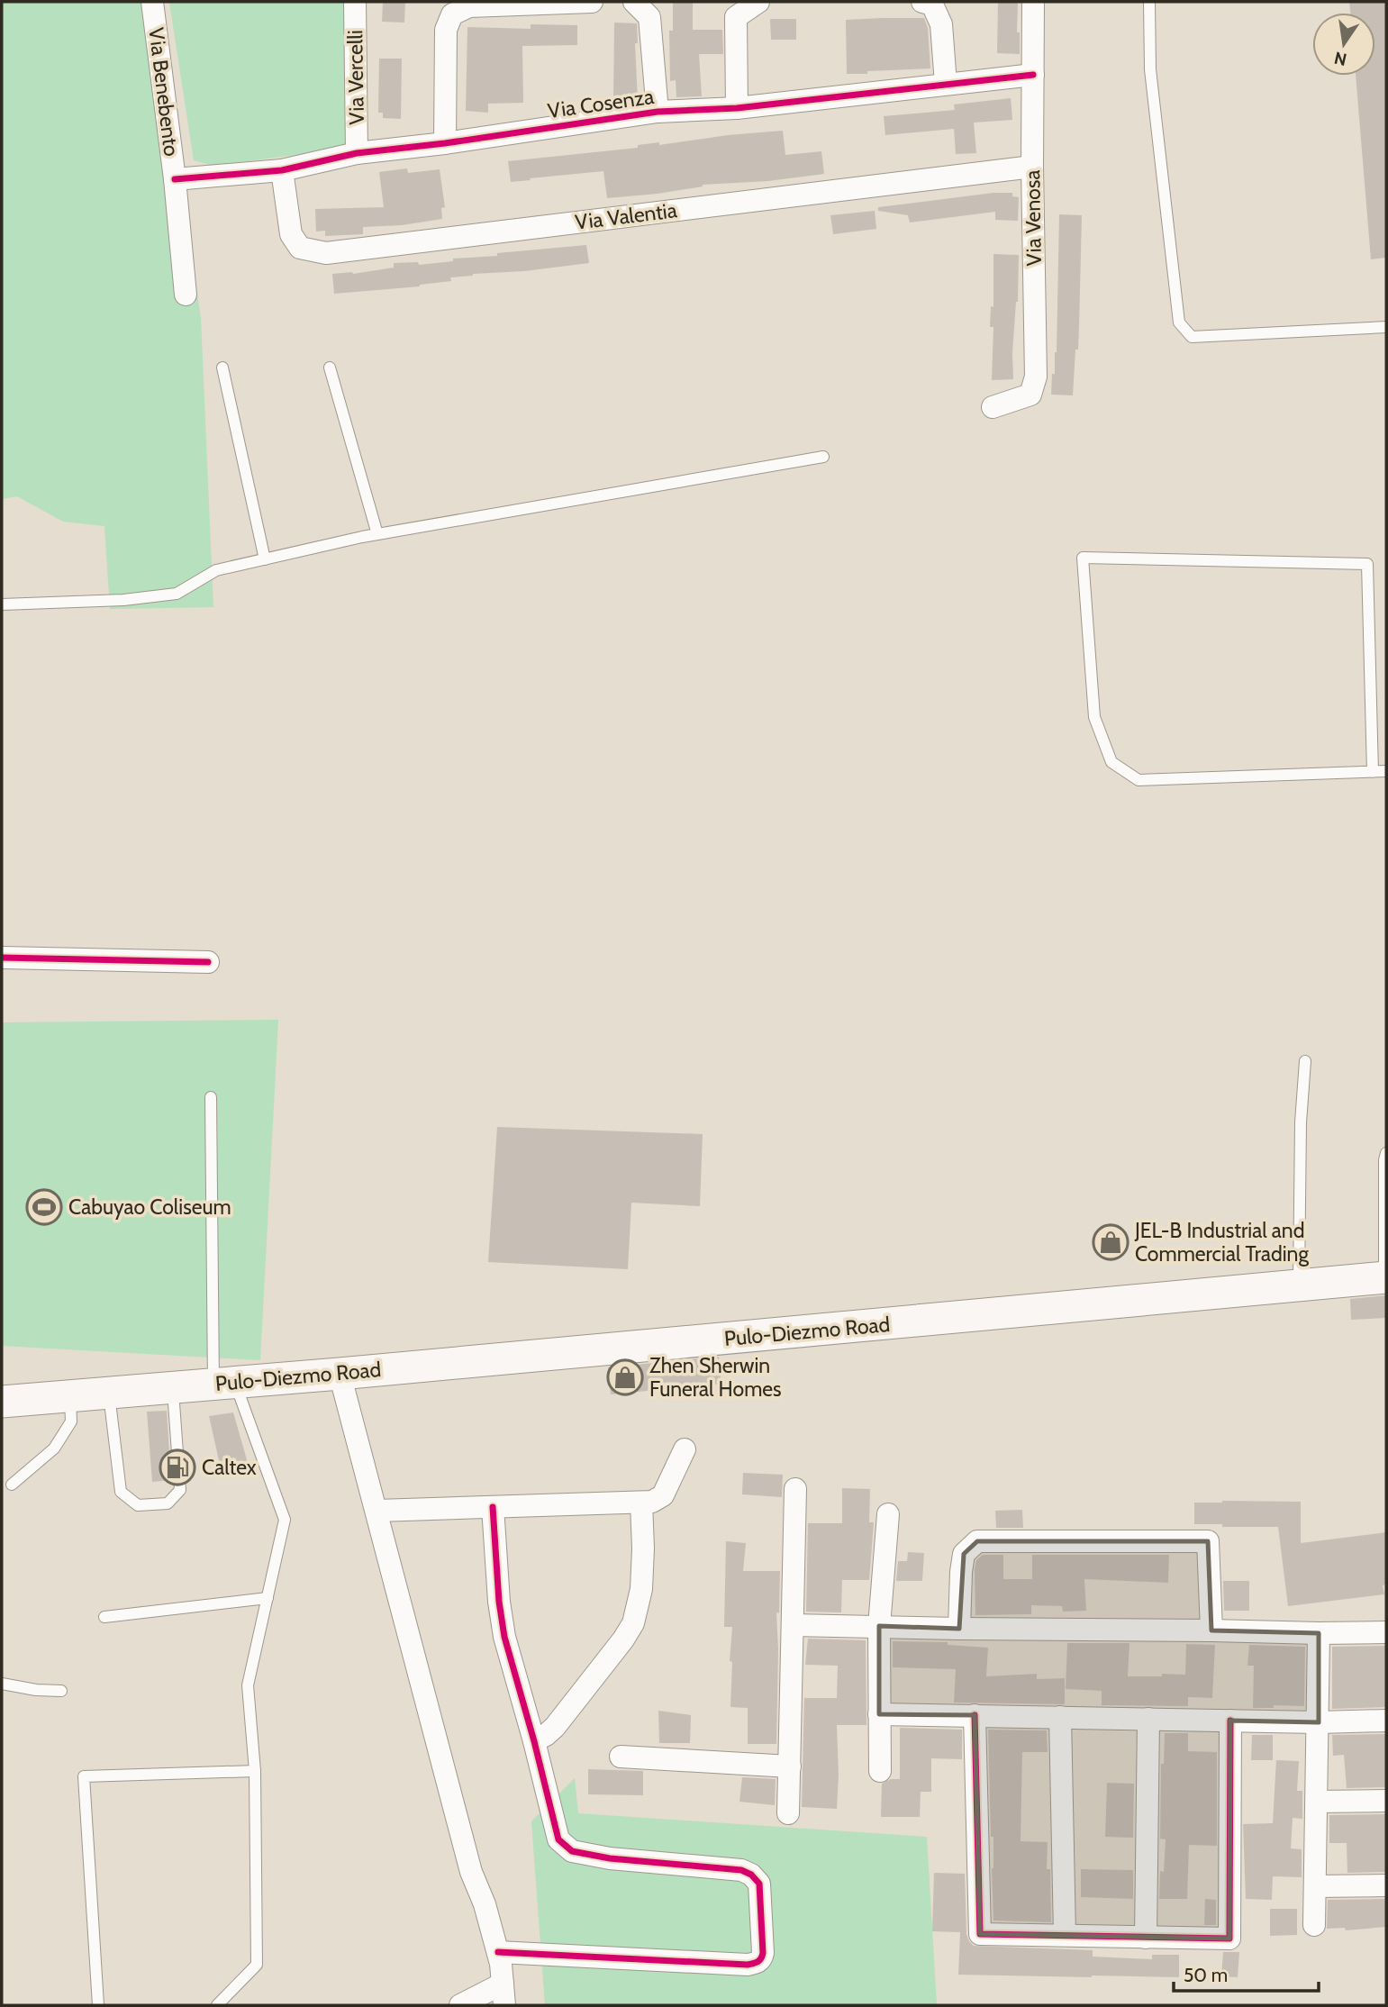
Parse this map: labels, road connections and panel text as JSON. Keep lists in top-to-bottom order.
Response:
{
  "streets": {
    "main road": ["Pulo-Diezmo Road"],
    "street": [
      "Via Vercelli",
      "Via Benebento",
      "Via Cosenza",
      "Via Valentia",
      "Via Venosa"
    ]
  },
  "crossings": [
    ["Via Vercelli", "Via Cosenza"],
    ["Via Benebento", "Via Cosenza"],
    ["Via Cosenza", "Via Valentia"],
    ["Via Cosenza", "Via Venosa"],
    ["Via Valentia", "Via Venosa"]
  ],
  "places": {
    "sports": ["Cabuyao Coliseum"],
    "shop": ["JEL-B Industrial and Commercial Trading", "Zhen Sherwin Funeral Homes"],
    "fuel station": ["Caltex"]
  },
  "scale_bar": "50 m",
  "north": "bottom"
}
